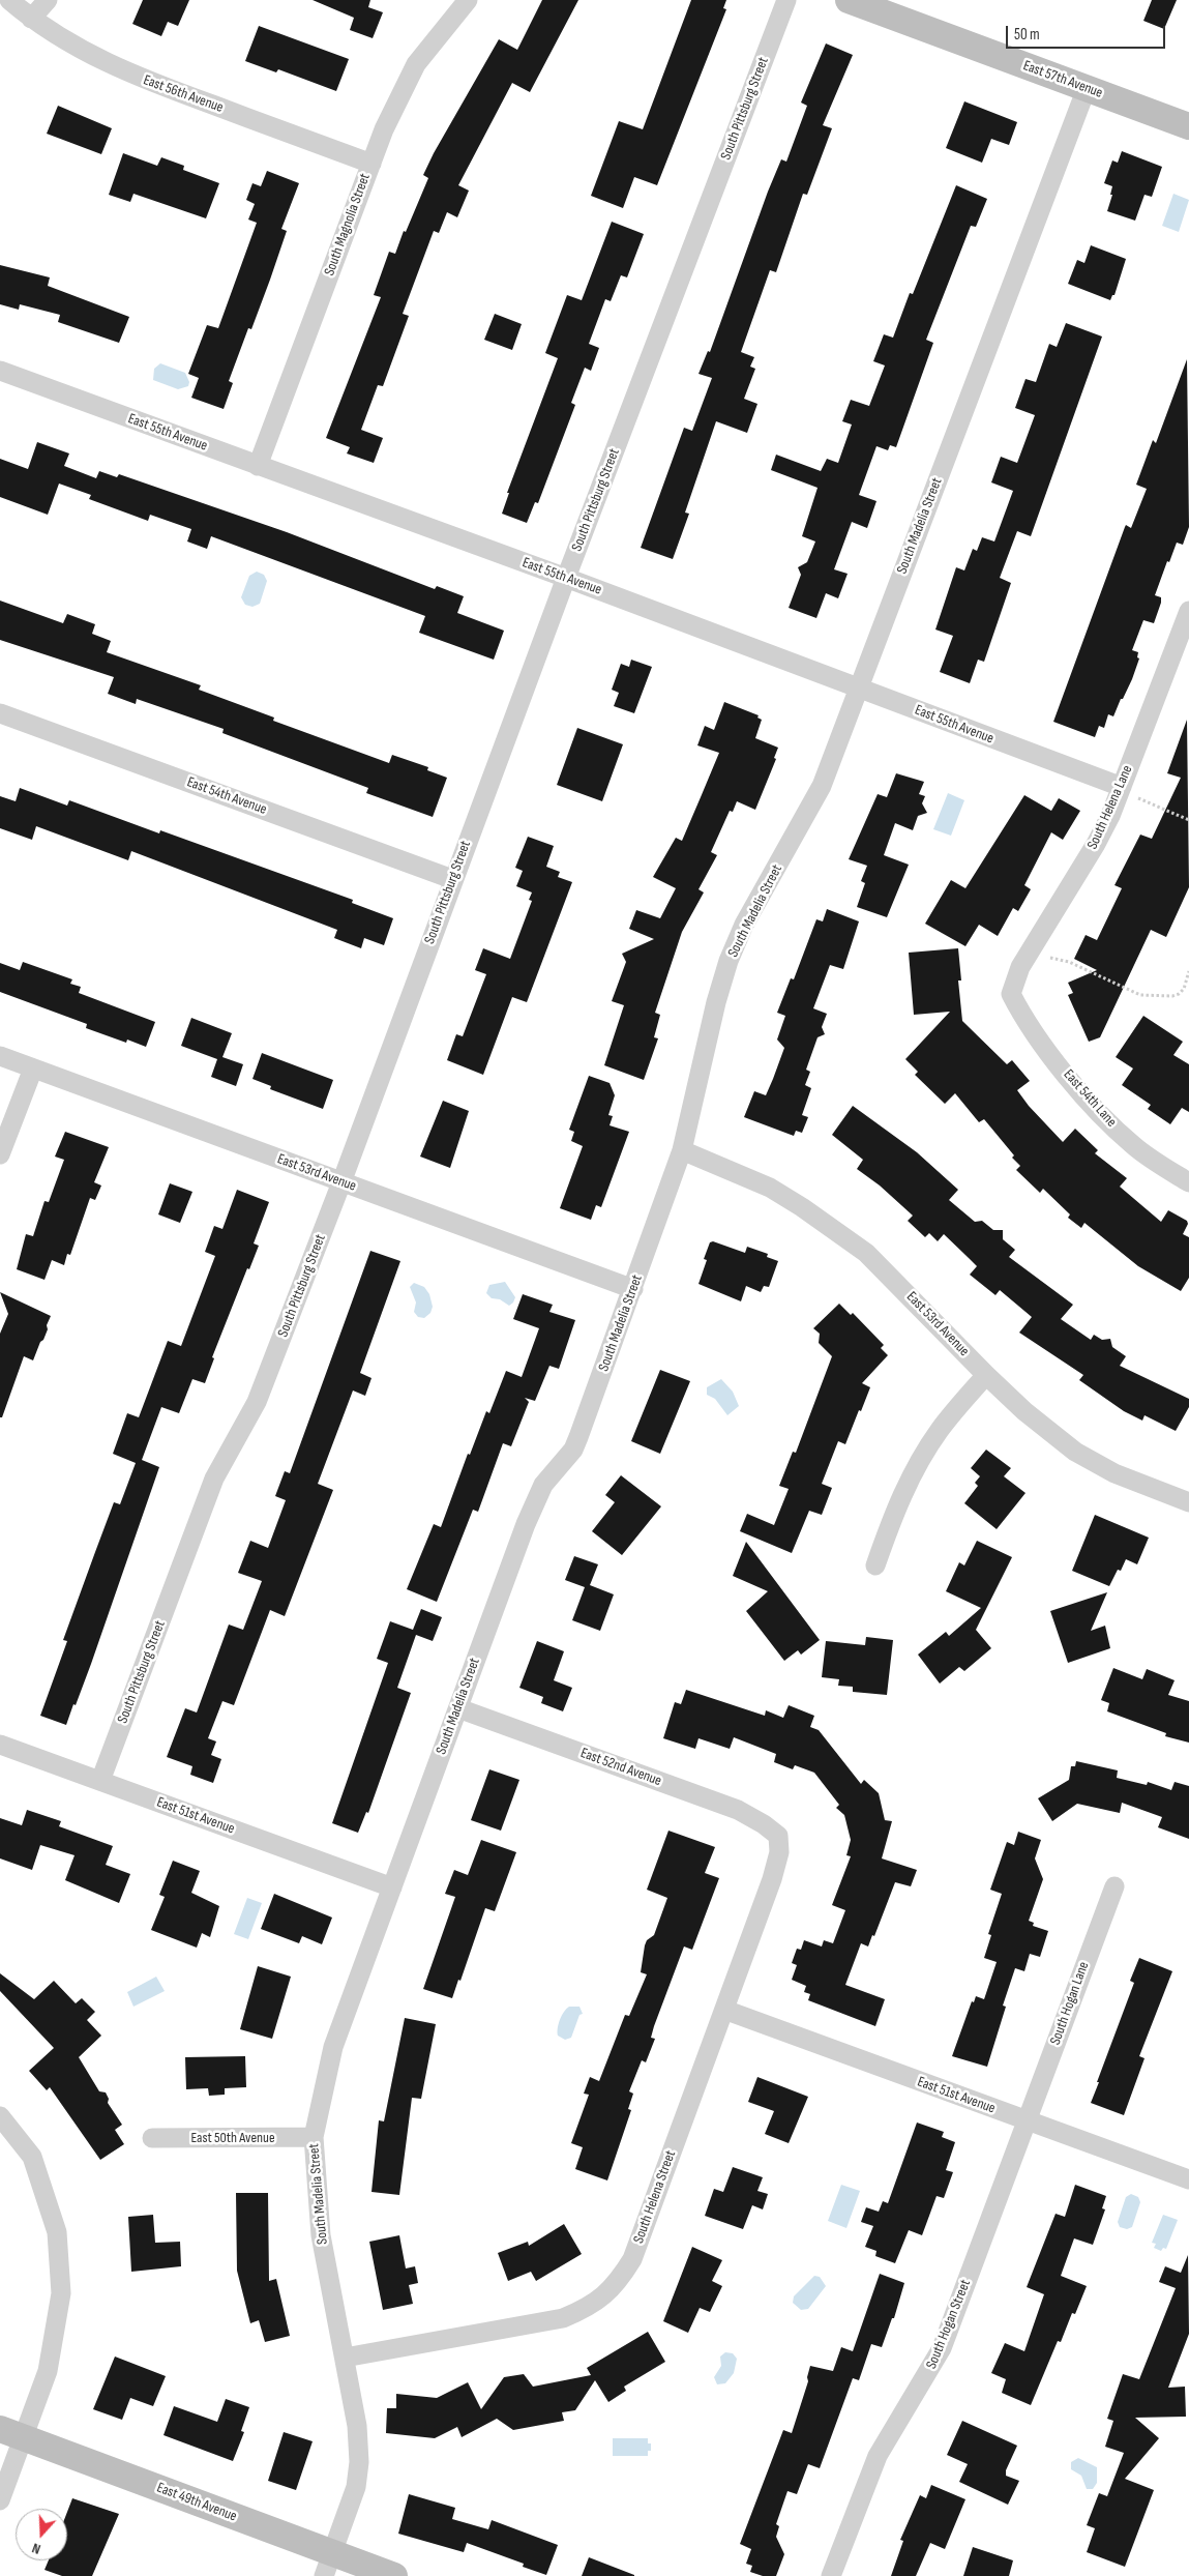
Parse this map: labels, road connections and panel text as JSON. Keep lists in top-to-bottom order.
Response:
{
  "streets": {
    "street": [
      "East 57th Avenue",
      "East 56th Avenue",
      "South Pittsburg Street",
      "South Magnolia Street",
      "East 55th Avenue",
      "South Madelia Street",
      "East 54th Avenue",
      "South Helena Lane",
      "East 54th Lane",
      "East 53rd Avenue",
      "East 52nd Avenue",
      "East 51st Avenue",
      "South Hogan Lane",
      "East 50th Avenue",
      "South Helena Street",
      "South Hogan Street",
      "East 49th Avenue"
    ]
  },
  "crossings": [
    ["East 57th Avenue", "South Madelia Street"],
    ["East 56th Avenue", "South Magnolia Street"],
    ["South Pittsburg Street", "East 55th Avenue"],
    ["South Pittsburg Street", "East 54th Avenue"],
    ["South Pittsburg Street", "East 53rd Avenue"],
    ["South Pittsburg Street", "East 51st Avenue"],
    ["South Magnolia Street", "East 55th Avenue"],
    ["East 55th Avenue", "South Madelia Street"],
    ["East 55th Avenue", "South Helena Lane"],
    ["South Madelia Street", "East 53rd Avenue"],
    ["South Madelia Street", "East 52nd Avenue"],
    ["South Madelia Street", "East 51st Avenue"],
    ["South Madelia Street", "East 50th Avenue"],
    ["South Madelia Street", "South Helena Street"],
    ["South Madelia Street", "East 49th Avenue"],
    ["South Helena Lane", "East 54th Lane"],
    ["East 52nd Avenue", "South Helena Street"],
    ["East 51st Avenue", "South Hogan Lane"],
    ["East 51st Avenue", "South Helena Street"],
    ["East 51st Avenue", "South Hogan Street"],
    ["South Hogan Lane", "South Hogan Street"]
  ],
  "scale_bar": "50 m",
  "north": "bottom"
}
